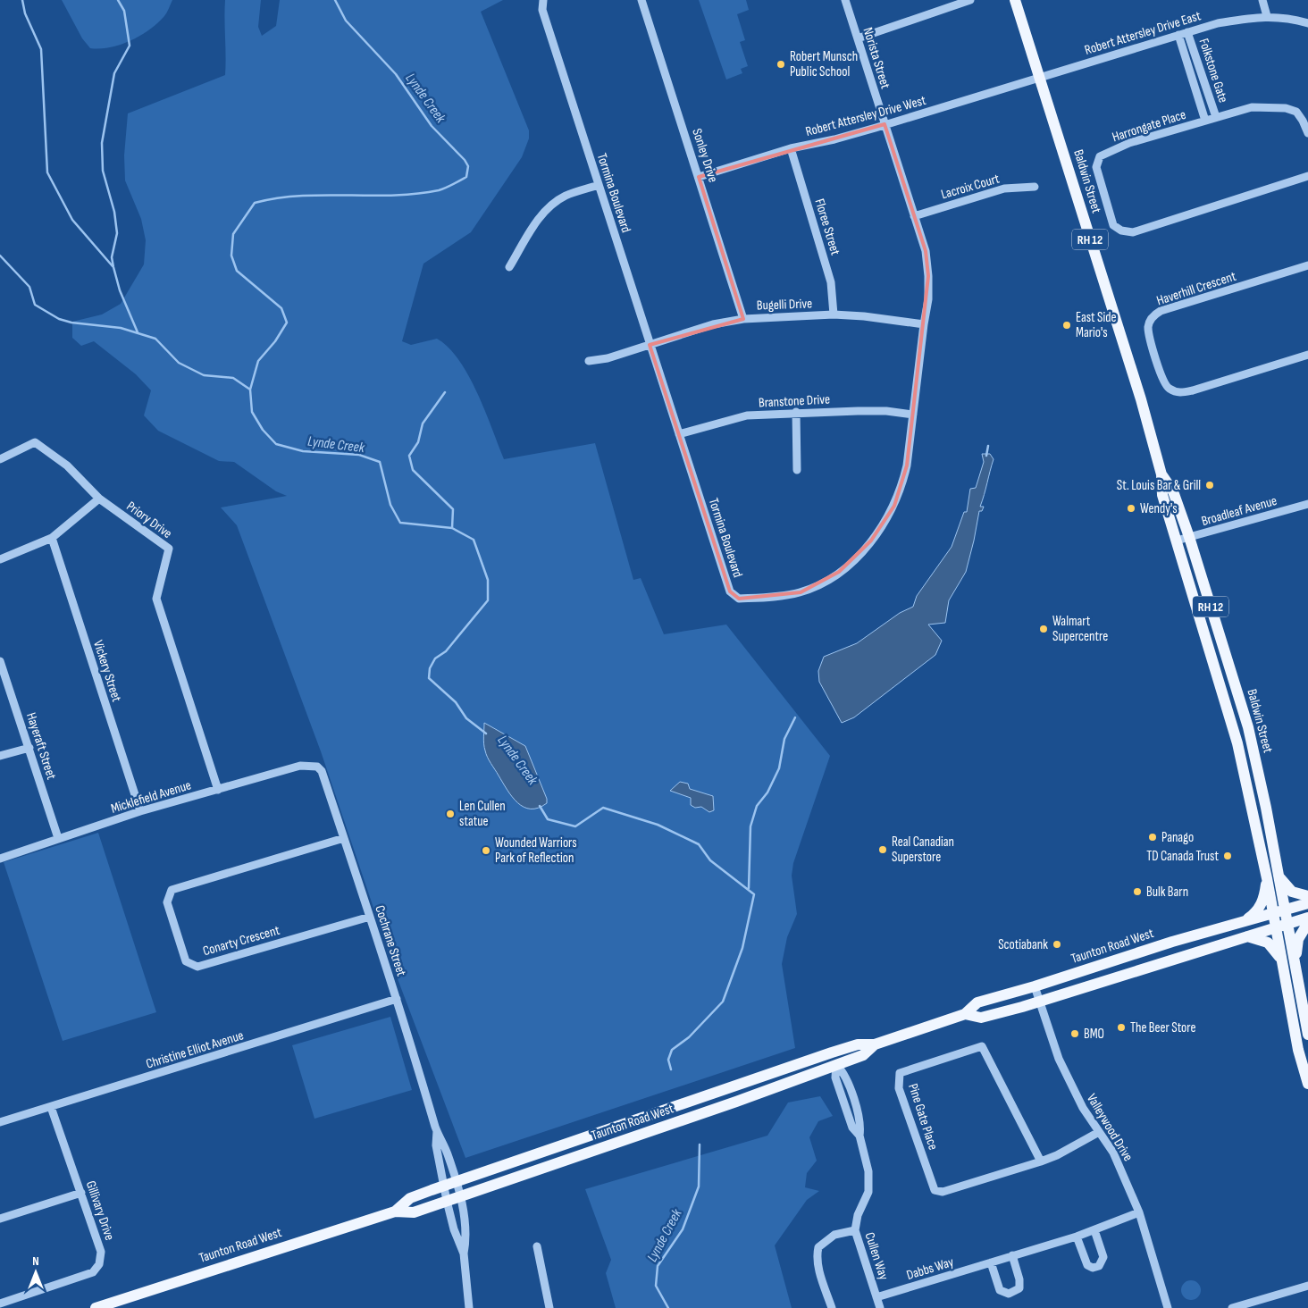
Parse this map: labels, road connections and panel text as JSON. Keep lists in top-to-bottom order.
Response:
{
  "streets": {
    "main road": ["Baldwin Street", "RH 12", "Taunton Road West"],
    "street": [
      "Robert Attersley Drive East",
      "Norista Street",
      "Folkstone Gate",
      "Robert Attersley Drive West",
      "Harrongate Place",
      "Sonley Drive",
      "Lacroix Court",
      "Tormina Boulevard",
      "Floree Street",
      "Haverhill Crescent",
      "Bugelli Drive",
      "Branstone Drive",
      "Broadleaf Avenue",
      "Priory Drive",
      "Vickery Street",
      "Hayeraft Street",
      "Micklefield Avenue",
      "Conarty Crescent",
      "Cochrane Street",
      "Christine Elliot Avenue",
      "Pine Gate Place",
      "Valleywood Drive",
      "Gillivary Drive",
      "Cullen Way",
      "Dabbs Way"
    ]
  },
  "crossings": [
    ["Robert Attersley Drive East", "Folkstone Gate"],
    ["Robert Attersley Drive East", "Robert Attersley Drive West"],
    ["Robert Attersley Drive East", "Baldwin Street"],
    ["Norista Street", "Robert Attersley Drive West"],
    ["Norista Street", "Tormina Boulevard"],
    ["Folkstone Gate", "Harrongate Place"],
    ["Robert Attersley Drive West", "Sonley Drive"],
    ["Robert Attersley Drive West", "Baldwin Street"],
    ["Robert Attersley Drive West", "Tormina Boulevard"],
    ["Robert Attersley Drive West", "Floree Street"],
    ["Sonley Drive", "Bugelli Drive"],
    ["Baldwin Street", "RH 12"],
    ["Baldwin Street", "Broadleaf Avenue"],
    ["Baldwin Street", "Taunton Road West"],
    ["Lacroix Court", "Tormina Boulevard"],
    ["Tormina Boulevard", "Bugelli Drive"],
    ["Tormina Boulevard", "Branstone Drive"],
    ["Floree Street", "Bugelli Drive"],
    ["RH 12", "Taunton Road West"],
    ["Priory Drive", "Micklefield Avenue"],
    ["Vickery Street", "Micklefield Avenue"],
    ["Hayeraft Street", "Micklefield Avenue"],
    ["Micklefield Avenue", "Cochrane Street"],
    ["Conarty Crescent", "Cochrane Street"],
    ["Cochrane Street", "Taunton Road West"],
    ["Cochrane Street", "Christine Elliot Avenue"],
    ["Taunton Road West", "Valleywood Drive"],
    ["Taunton Road West", "Cullen Way"],
    ["Christine Elliot Avenue", "Gillivary Drive"],
    ["Pine Gate Place", "Valleywood Drive"],
    ["Valleywood Drive", "Dabbs Way"],
    ["Cullen Way", "Dabbs Way"]
  ],
  "water": ["Lynde Creek"],
  "places": [
    "Robert Munsch Public School",
    "East Side Mario's",
    "St. Louis Bar & Grill",
    "Wendy's",
    "Walmart Supercentre",
    "Len Cullen statue",
    "Panago",
    "Real Canadian Superstore",
    "Wounded Warriors Park of Reflection",
    "TD Canada Trust",
    "Bulk Barn",
    "Scotiabank",
    "The Beer Store",
    "BMO"
  ],
  "north": "top"
}
